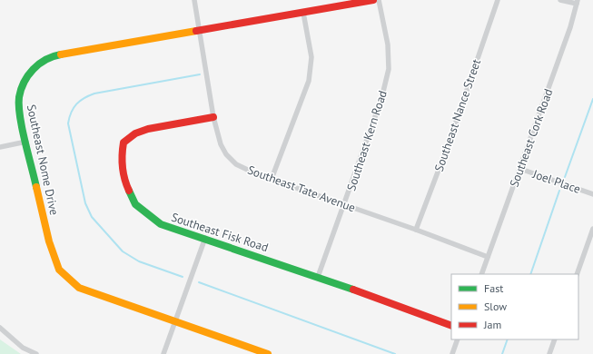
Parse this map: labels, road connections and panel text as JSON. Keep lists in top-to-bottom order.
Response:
{
  "streets": {
    "street": [
      "Southeast Nance Street",
      "Southeast Cork Road",
      "Southeast Kern Road",
      "Southeast Nome Drive",
      "Joel Place",
      "Southeast Tate Avenue",
      "Southeast Fisk Road"
    ]
  },
  "crossings": [
    ["Southeast Nance Street", "Southeast Tate Avenue"],
    ["Southeast Cork Road", "Joel Place"],
    ["Southeast Cork Road", "Southeast Tate Avenue"],
    ["Southeast Kern Road", "Southeast Tate Avenue"],
    ["Southeast Kern Road", "Southeast Fisk Road"],
    ["Southeast Nome Drive", "Southeast Tate Avenue"],
    ["Southeast Tate Avenue", "Southeast Fisk Road"]
  ],
  "legend": ["Fast", "Slow", "Jam"]
}
